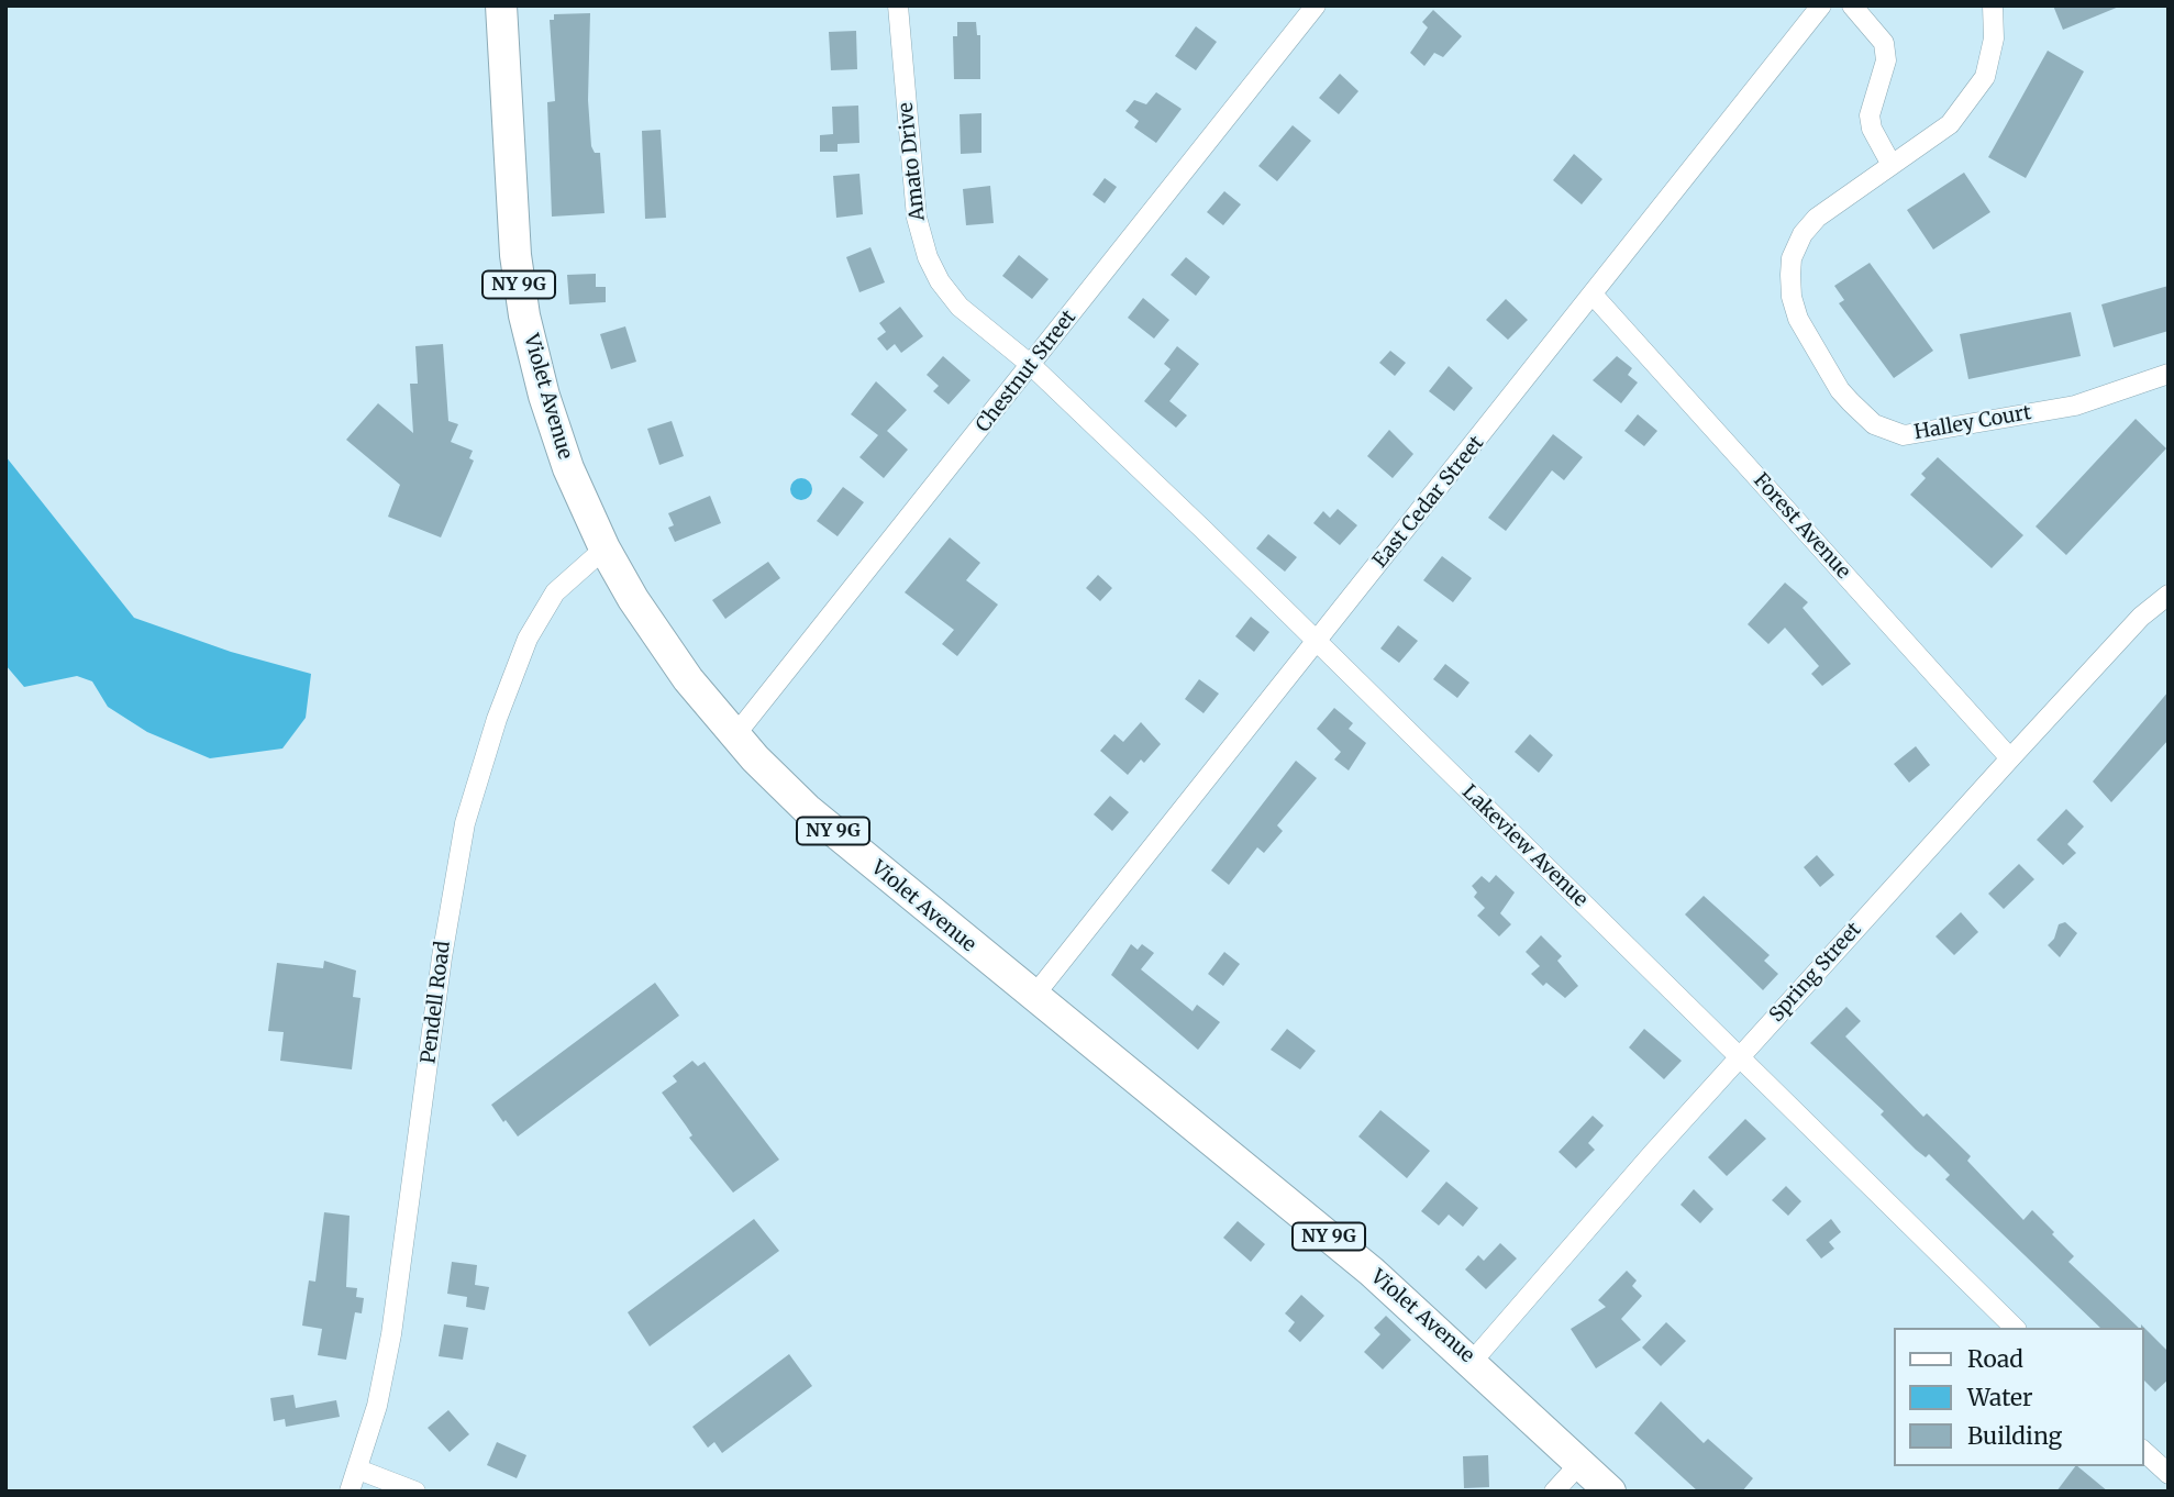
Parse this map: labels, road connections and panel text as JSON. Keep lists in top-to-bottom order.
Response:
{
  "streets": {
    "main road": ["NY 9G", "Violet Avenue"],
    "street": [
      "Amato Drive",
      "Chestnut Street",
      "Halley Court",
      "East Cedar Street",
      "Forest Avenue",
      "Lakeview Avenue",
      "Spring Street",
      "Pendell Road"
    ]
  },
  "crossings": [
    ["Amato Drive", "Chestnut Street"],
    ["Amato Drive", "Lakeview Avenue"],
    ["Chestnut Street", "Violet Avenue"],
    ["Chestnut Street", "Lakeview Avenue"],
    ["Violet Avenue", "East Cedar Street"],
    ["Violet Avenue", "Spring Street"],
    ["Violet Avenue", "Pendell Road"],
    ["East Cedar Street", "Forest Avenue"],
    ["East Cedar Street", "Lakeview Avenue"],
    ["Forest Avenue", "Spring Street"],
    ["Lakeview Avenue", "Spring Street"]
  ],
  "legend": ["Road", "Water", "Building"]
}
